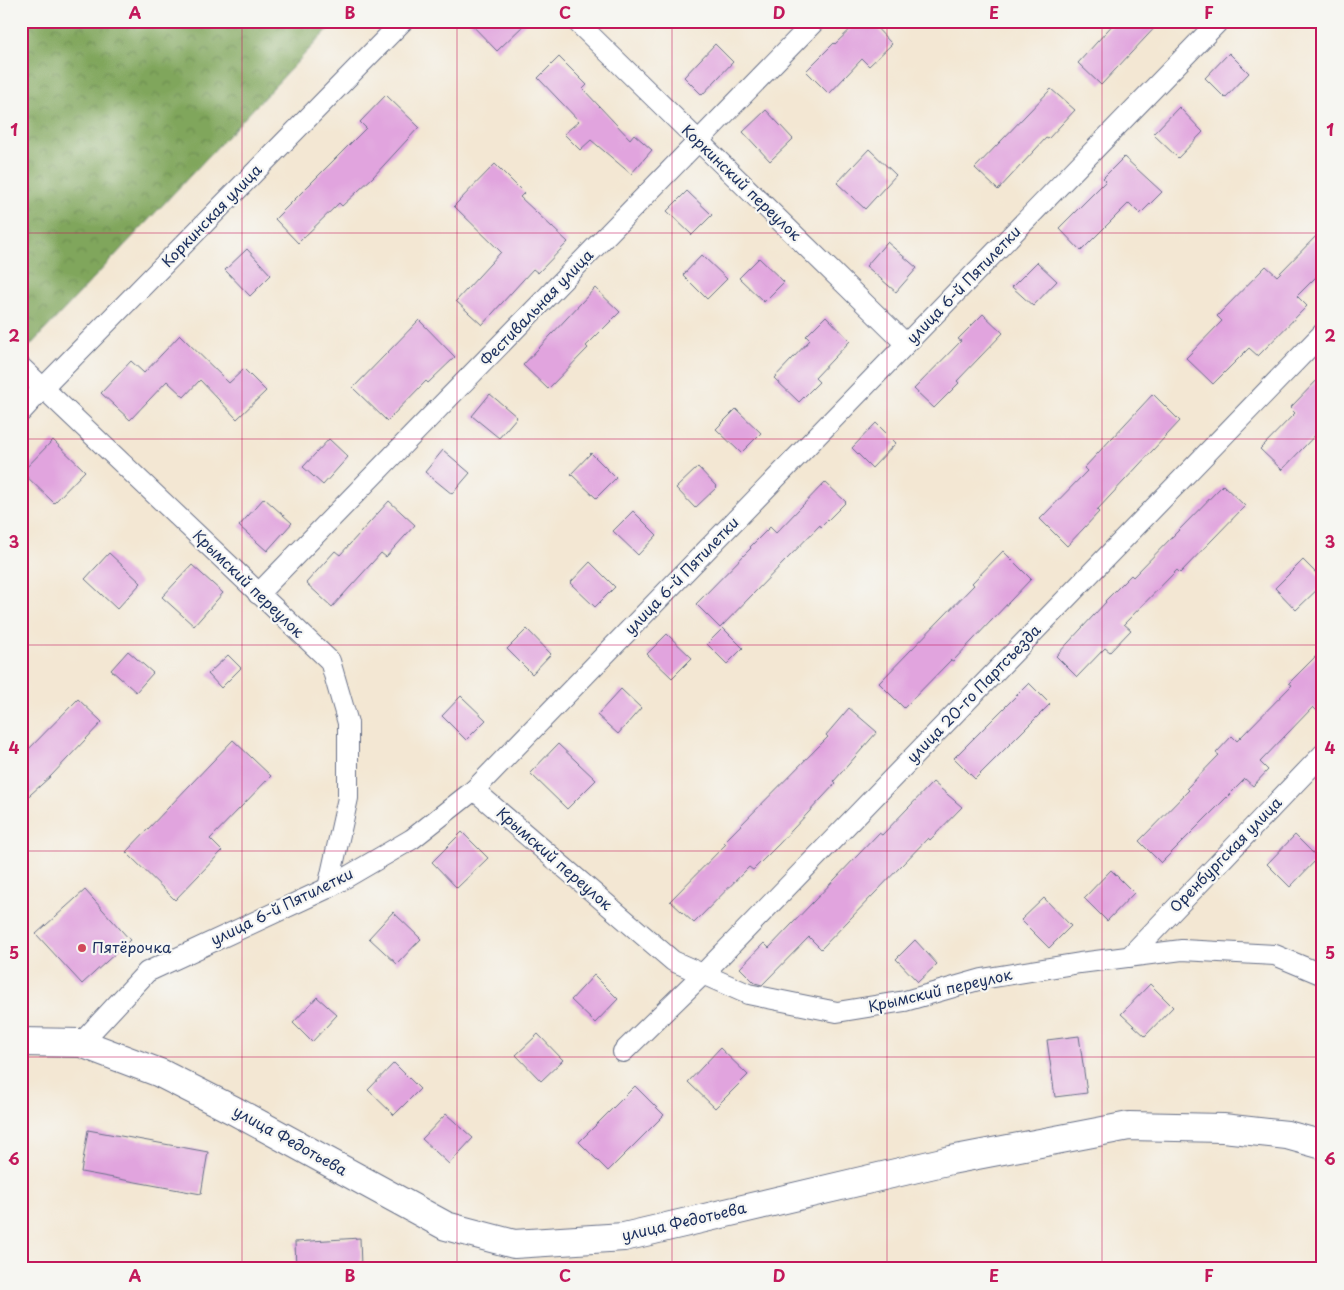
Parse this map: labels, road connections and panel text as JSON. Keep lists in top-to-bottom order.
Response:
{
  "streets": {
    "main road": ["улица Федотьева"],
    "street": [
      "Коркинский переулок",
      "Коркинская улица",
      "улица 6-й Пятилетки",
      "Фестивальная улица",
      "Крымский переулок",
      "улица 20-го Партсъезда",
      "Оренбургская улица"
    ]
  },
  "crossings": [
    ["Коркинский переулок", "улица 6-й Пятилетки"],
    ["Коркинский переулок", "Фестивальная улица"],
    ["Коркинская улица", "Крымский переулок"],
    ["улица 6-й Пятилетки", "Крымский переулок"],
    ["улица 6-й Пятилетки", "улица Федотьева"],
    ["Фестивальная улица", "Крымский переулок"],
    ["Крымский переулок", "улица 20-го Партсъезда"],
    ["Крымский переулок", "Оренбургская улица"]
  ],
  "places": ["Пятёрочка"],
  "grid": {
    "columns": [
      "A",
      "B",
      "C",
      "D",
      "E",
      "F"
    ],
    "rows": [
      "1",
      "2",
      "3",
      "4",
      "5",
      "6"
    ]
  }
}
